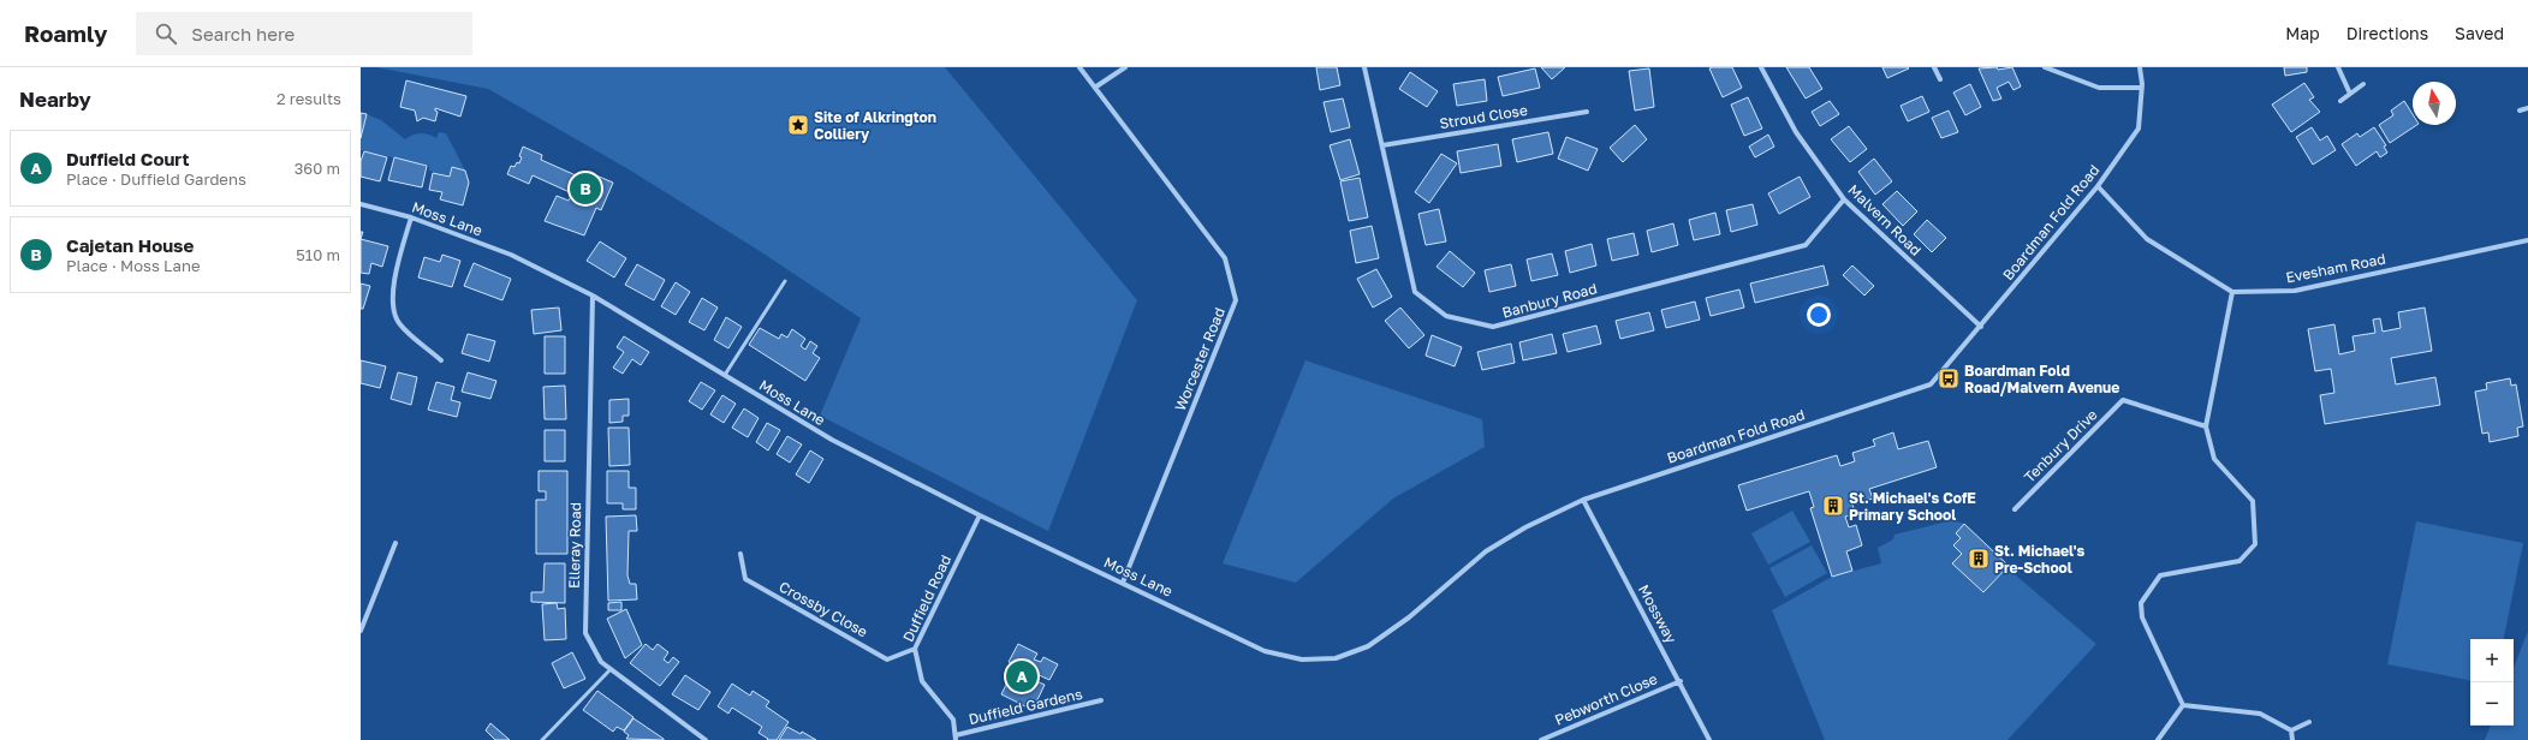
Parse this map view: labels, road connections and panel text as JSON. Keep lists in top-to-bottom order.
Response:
{
  "streets": {
    "street": [
      "Stroud Close",
      "Moss Lane",
      "Malvern Road",
      "Boardman Fold Road",
      "Evesham Road",
      "Banbury Road",
      "Worcester Road",
      "Tenbury Drive",
      "Elleray Road",
      "Duffield Road",
      "Crossby Close",
      "Mossway",
      "Pebworth Close",
      "Duffield Gardens"
    ]
  },
  "crossings": [
    ["Stroud Close", "Banbury Road"],
    ["Moss Lane", "Boardman Fold Road"],
    ["Moss Lane", "Worcester Road"],
    ["Moss Lane", "Elleray Road"],
    ["Moss Lane", "Duffield Road"],
    ["Malvern Road", "Boardman Fold Road"],
    ["Malvern Road", "Banbury Road"],
    ["Boardman Fold Road", "Mossway"],
    ["Duffield Road", "Crossby Close"],
    ["Duffield Road", "Duffield Gardens"],
    ["Mossway", "Pebworth Close"]
  ],
  "places": {
    "place": ["Site of Alkrington Colliery"],
    "bus stop": ["Boardman Fold Road/Malvern Avenue"],
    "building": ["St. Michael's CofE Primary School", "St. Michael's Pre-School"]
  },
  "north": "top",
  "page": {
    "header": "Roamly",
    "search": "Search here",
    "nav": ["Map", "Directions", "Saved"],
    "heading": ["Nearby", "2 results"],
    "list": [
      {
        "mark": "A",
        "name": "Duffield Court",
        "note": "Place · Duffield Gardens",
        "value": "360 m"
      },
      {
        "mark": "B",
        "name": "Cajetan House",
        "note": "Place · Moss Lane",
        "value": "510 m"
      }
    ],
    "pins": ["B", "A"],
    "map_buttons": ["+", "−"]
  }
}
